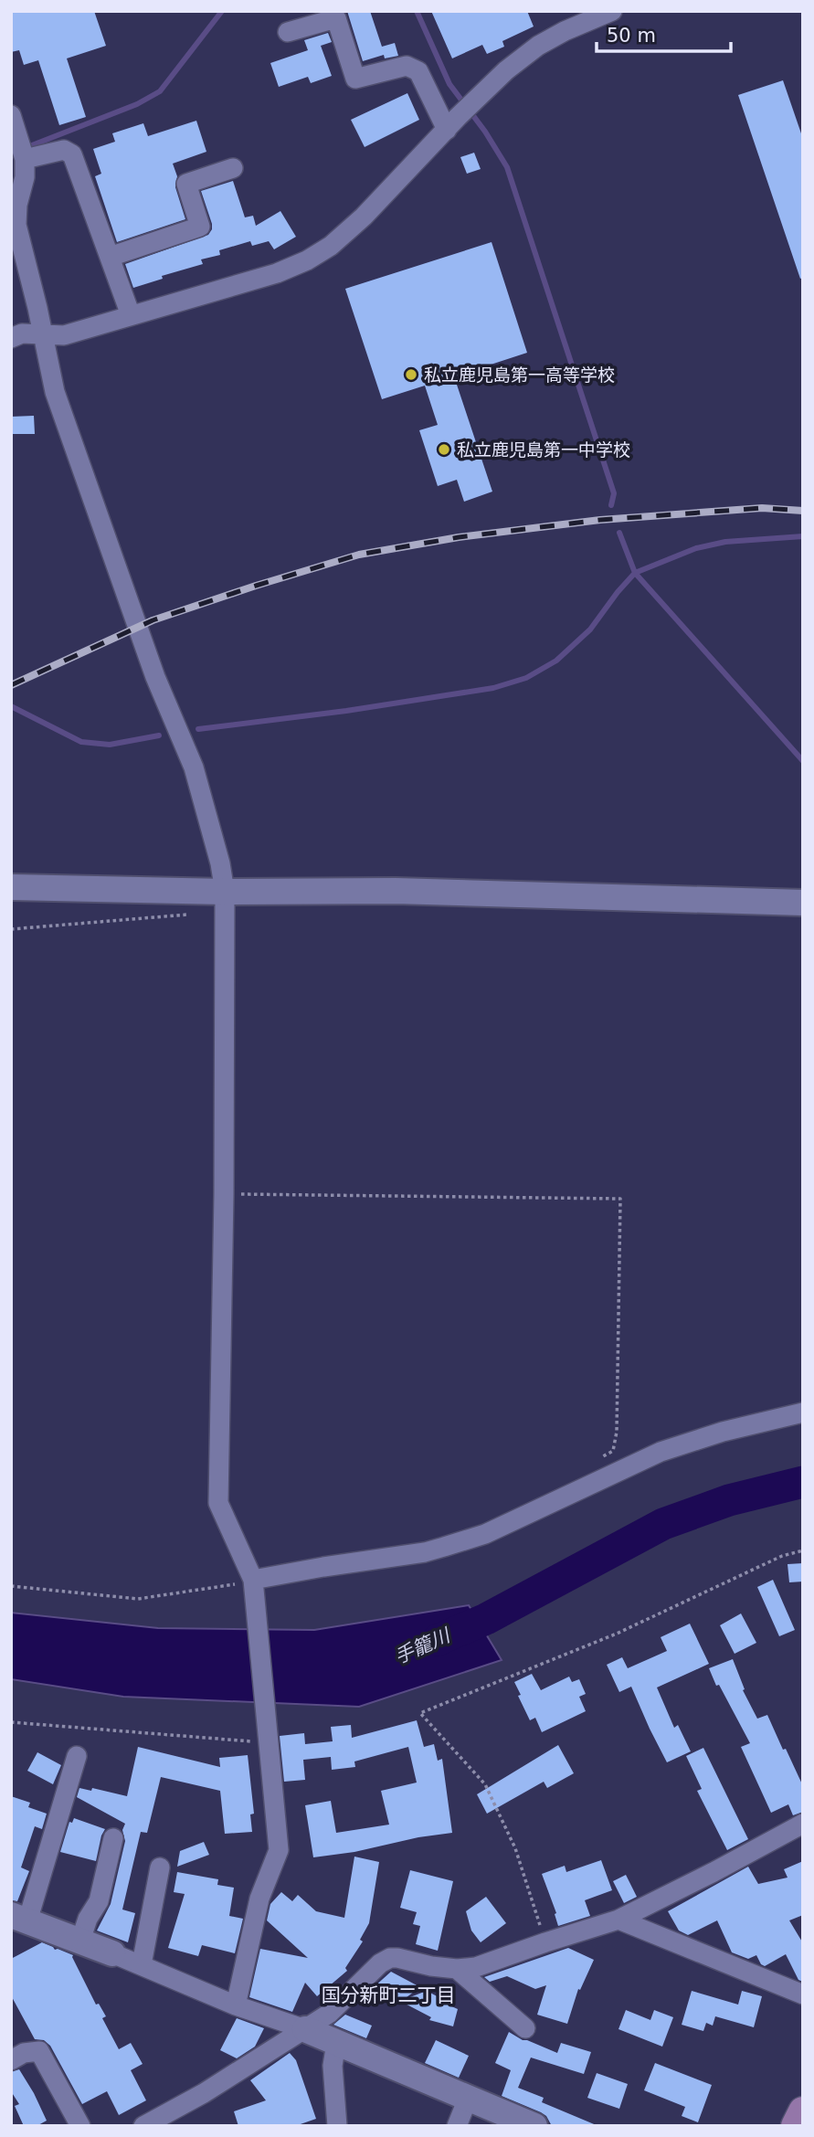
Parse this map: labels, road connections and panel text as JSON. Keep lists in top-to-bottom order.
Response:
{
  "districts": ["国分新町二丁目"],
  "water": ["手籠川"],
  "places": ["私立鹿児島第一高等学校", "私立鹿児島第一中学校"],
  "scale_bar": "50 m"
}
